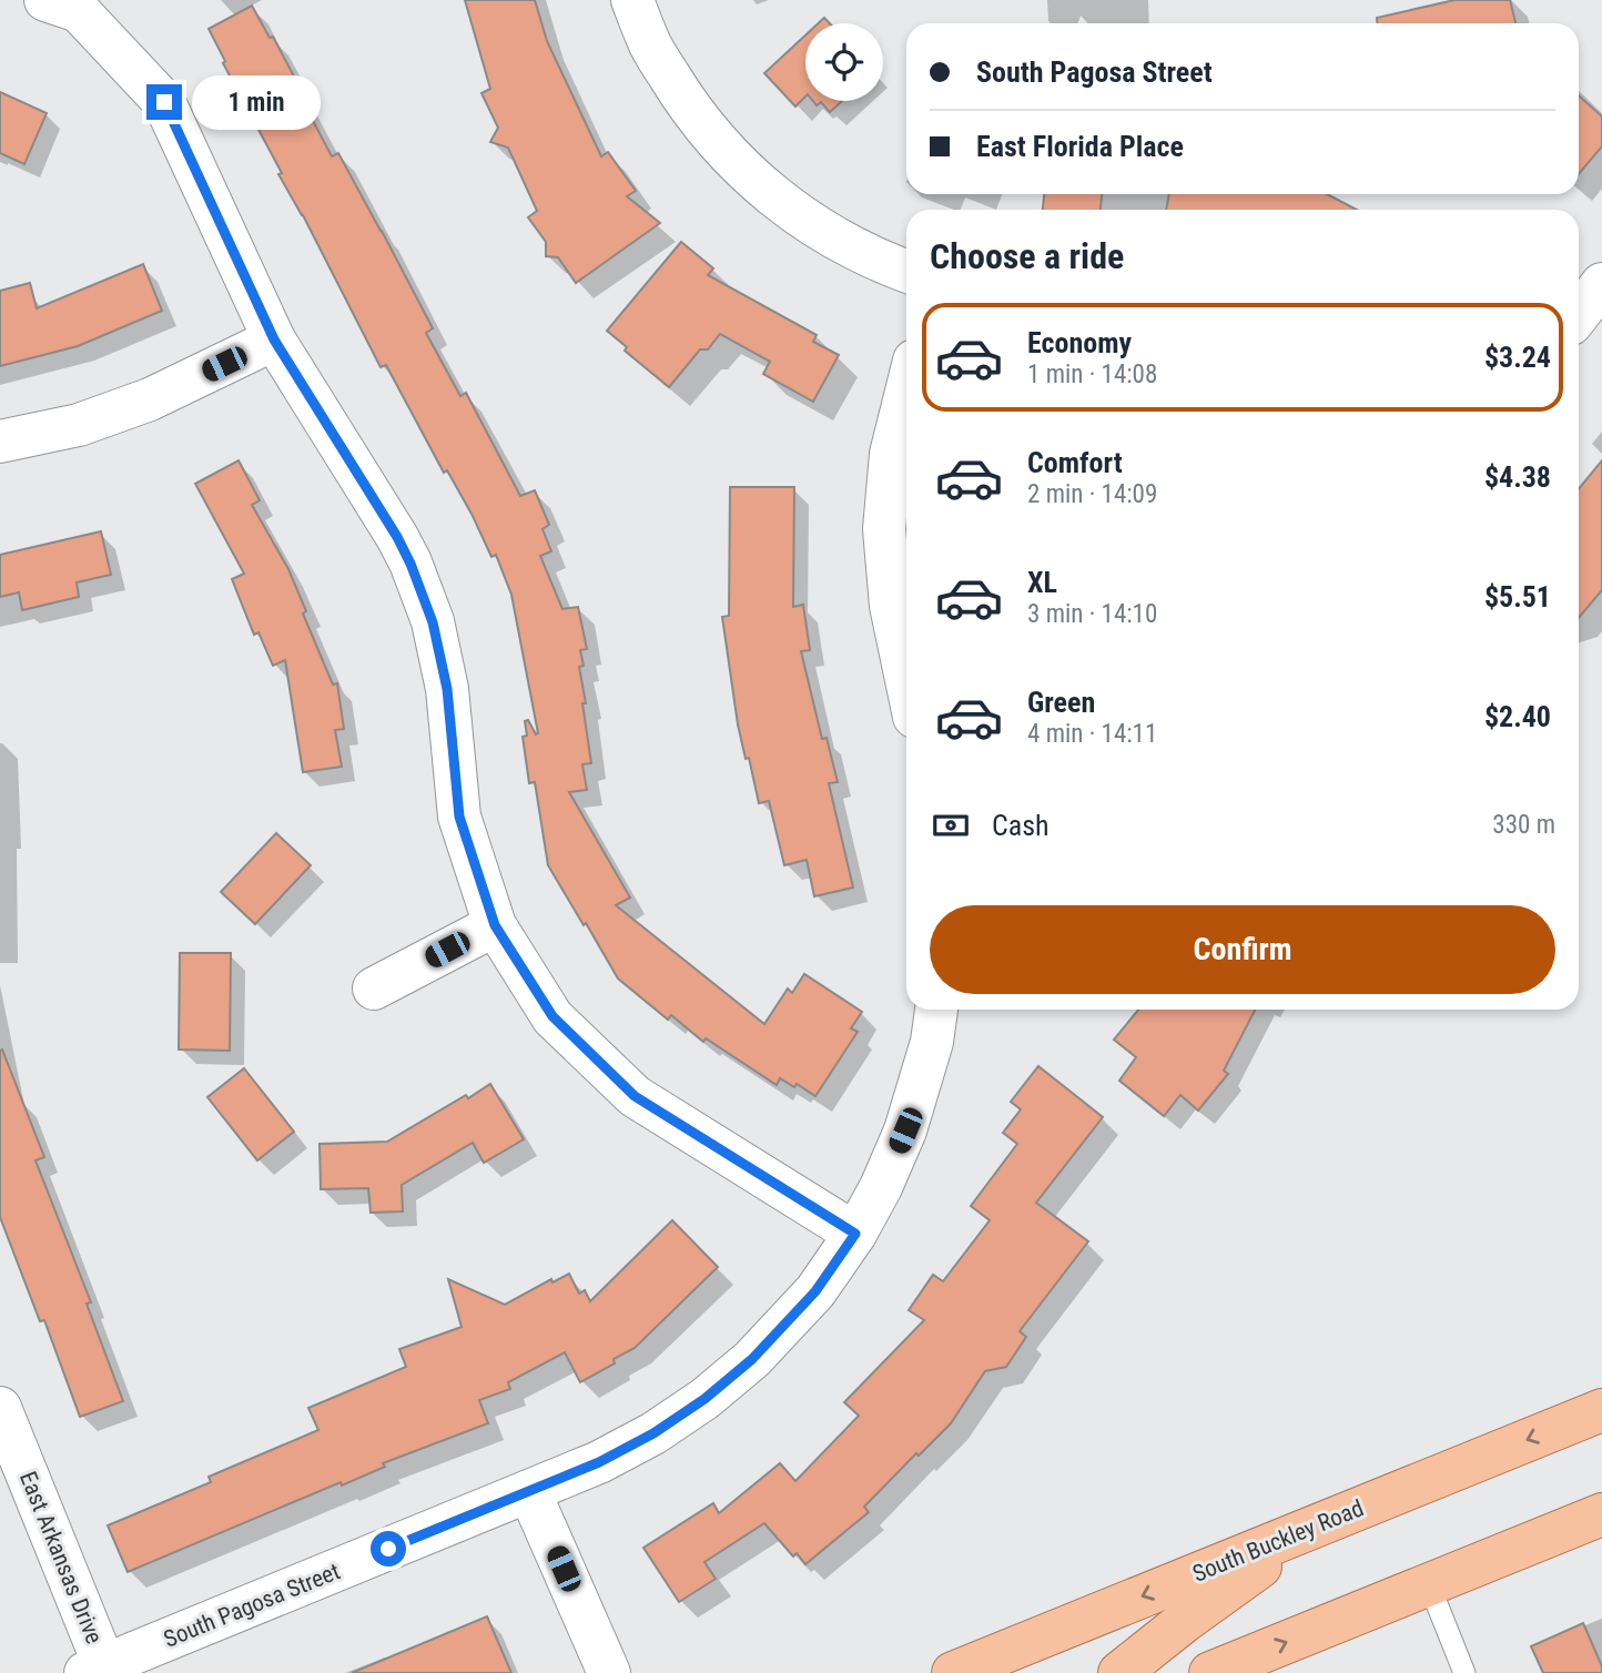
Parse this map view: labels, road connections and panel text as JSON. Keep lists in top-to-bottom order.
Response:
{
  "streets": {
    "main road": ["South Buckley Road"],
    "street": ["East Arkansas Drive", "South Pagosa Street"]
  },
  "crossings": [
    ["East Arkansas Drive", "South Pagosa Street"]
  ],
  "page": {
    "banner": ["South Pagosa Street", "East Florida Place"],
    "bubble": "1 min",
    "heading": "Choose a ride",
    "list": [
      {
        "name": "Economy",
        "note": "1 min · 14:08",
        "value": "$3.24"
      },
      {
        "name": "Comfort",
        "note": "2 min · 14:09",
        "value": "$4.38"
      },
      {
        "name": "XL",
        "note": "3 min · 14:10",
        "value": "$5.51"
      },
      {
        "name": "Green",
        "note": "4 min · 14:11",
        "value": "$2.40"
      }
    ],
    "pay": ["Cash", "330 m"],
    "buttons": "Confirm"
  }
}
